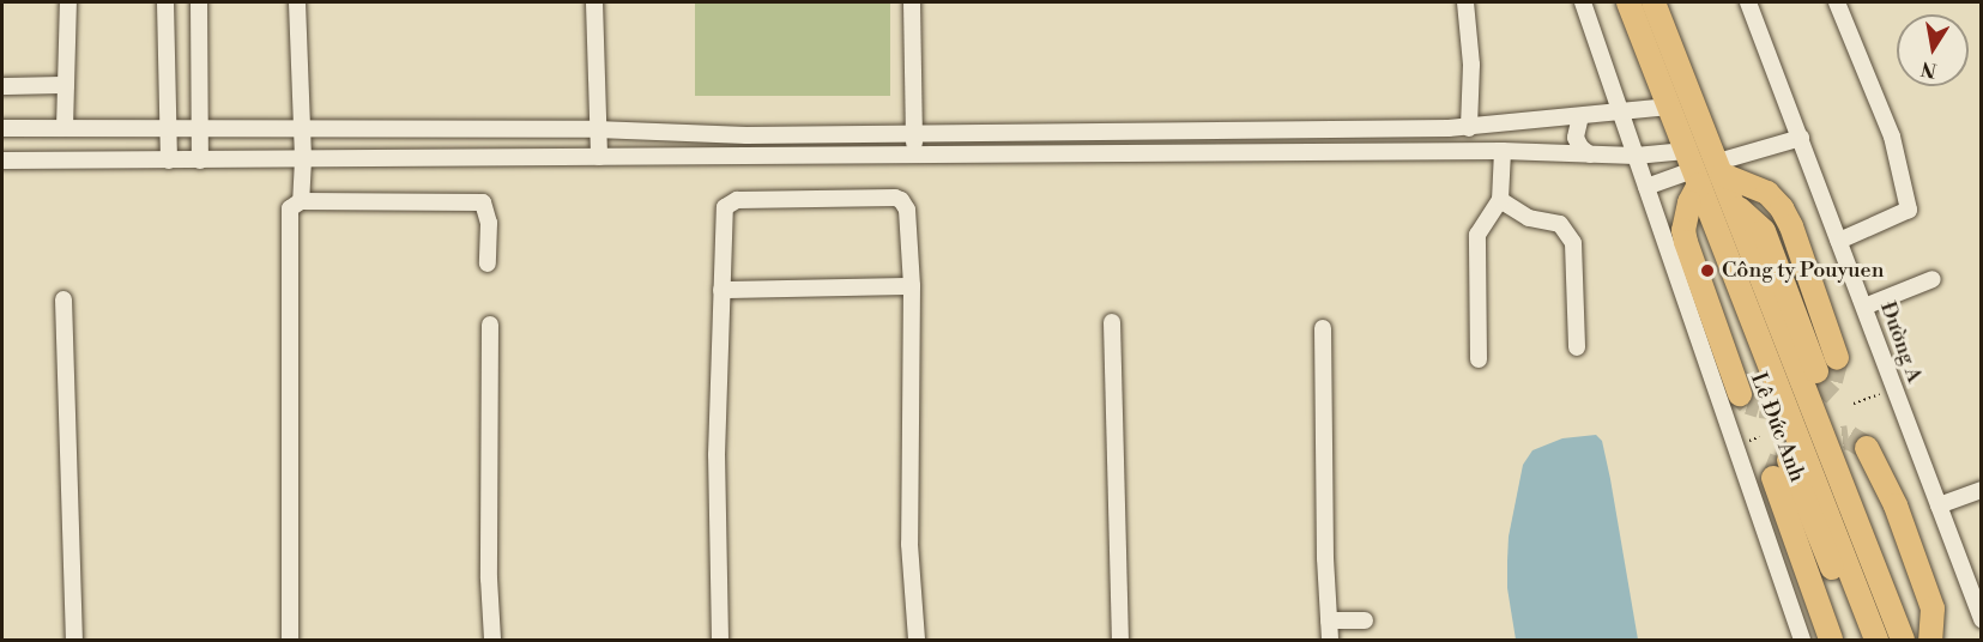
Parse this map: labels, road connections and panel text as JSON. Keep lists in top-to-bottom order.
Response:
{
  "streets": {
    "highway": ["Lê Đức Anh"],
    "street": ["Đường A"]
  },
  "places": ["Công ty Pouyuen"],
  "north": "bottom"
}
